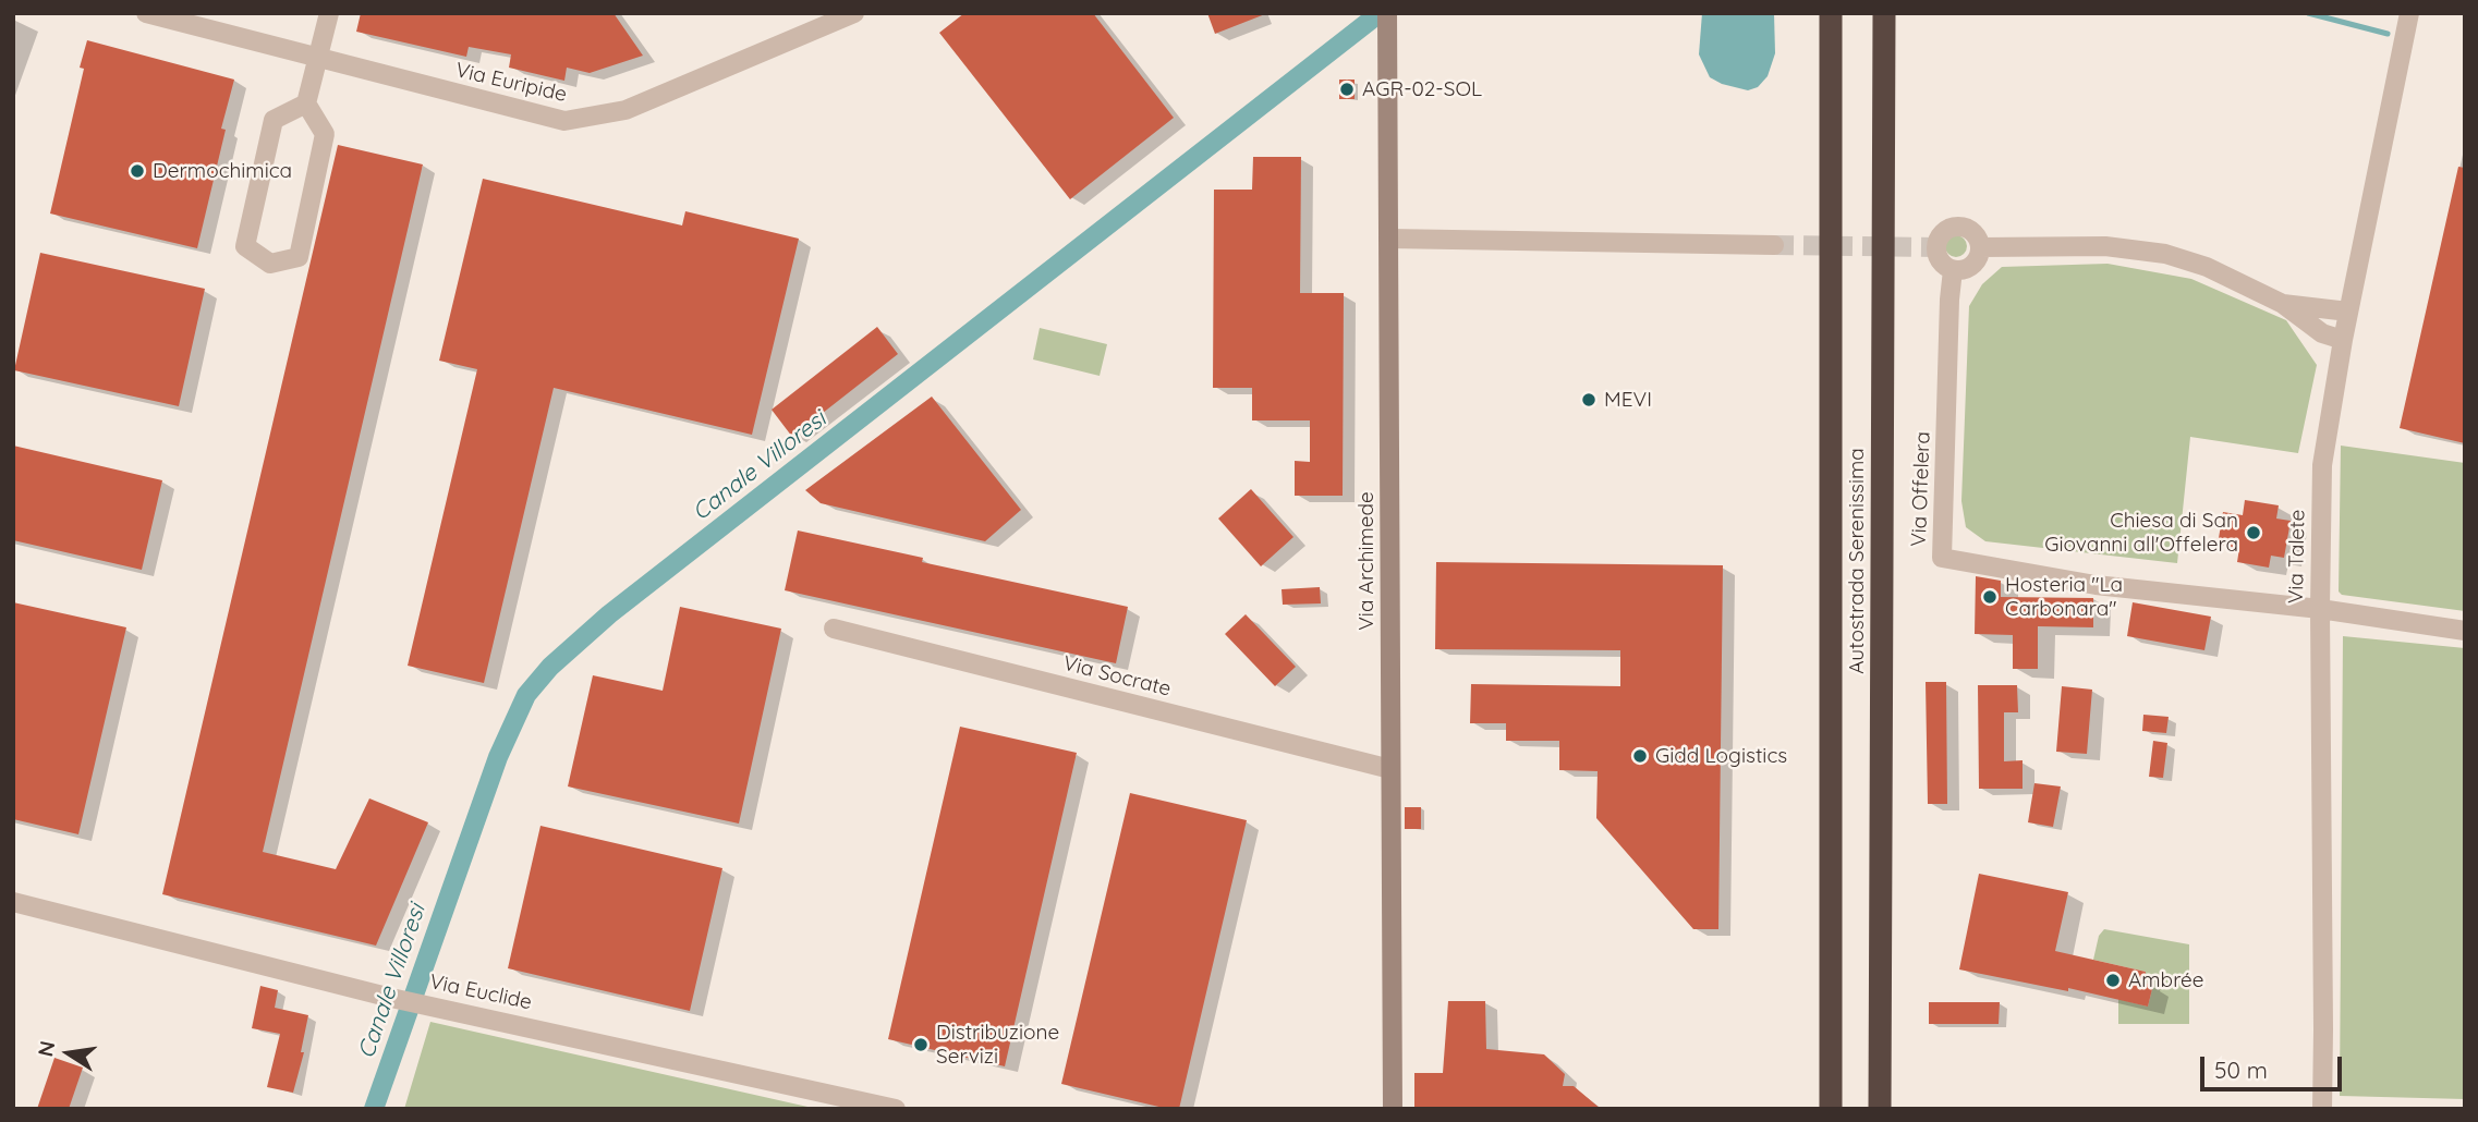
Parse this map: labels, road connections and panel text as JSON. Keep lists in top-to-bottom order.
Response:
{
  "streets": {
    "highway": ["Autostrada Serenissima"],
    "street": [
      "Via Euripide",
      "Via Offelera",
      "Via Talete",
      "Via Archimede",
      "Via Socrate",
      "Via Euclide"
    ]
  },
  "crossings": [
    ["Via Offelera", "Via Talete"],
    ["Via Archimede", "Via Socrate"]
  ],
  "water": ["Canale Villoresi"],
  "places": [
    "AGR-02-SOL",
    "Dermochimica",
    "MEVI",
    "Chiesa di San Giovanni all'Offelera",
    "Hosteria \"La Carbonara\"",
    "Gidd Logistics",
    "Ambrée",
    "Distribuzione Servizi"
  ],
  "scale_bar": "50 m",
  "north": "left"
}
